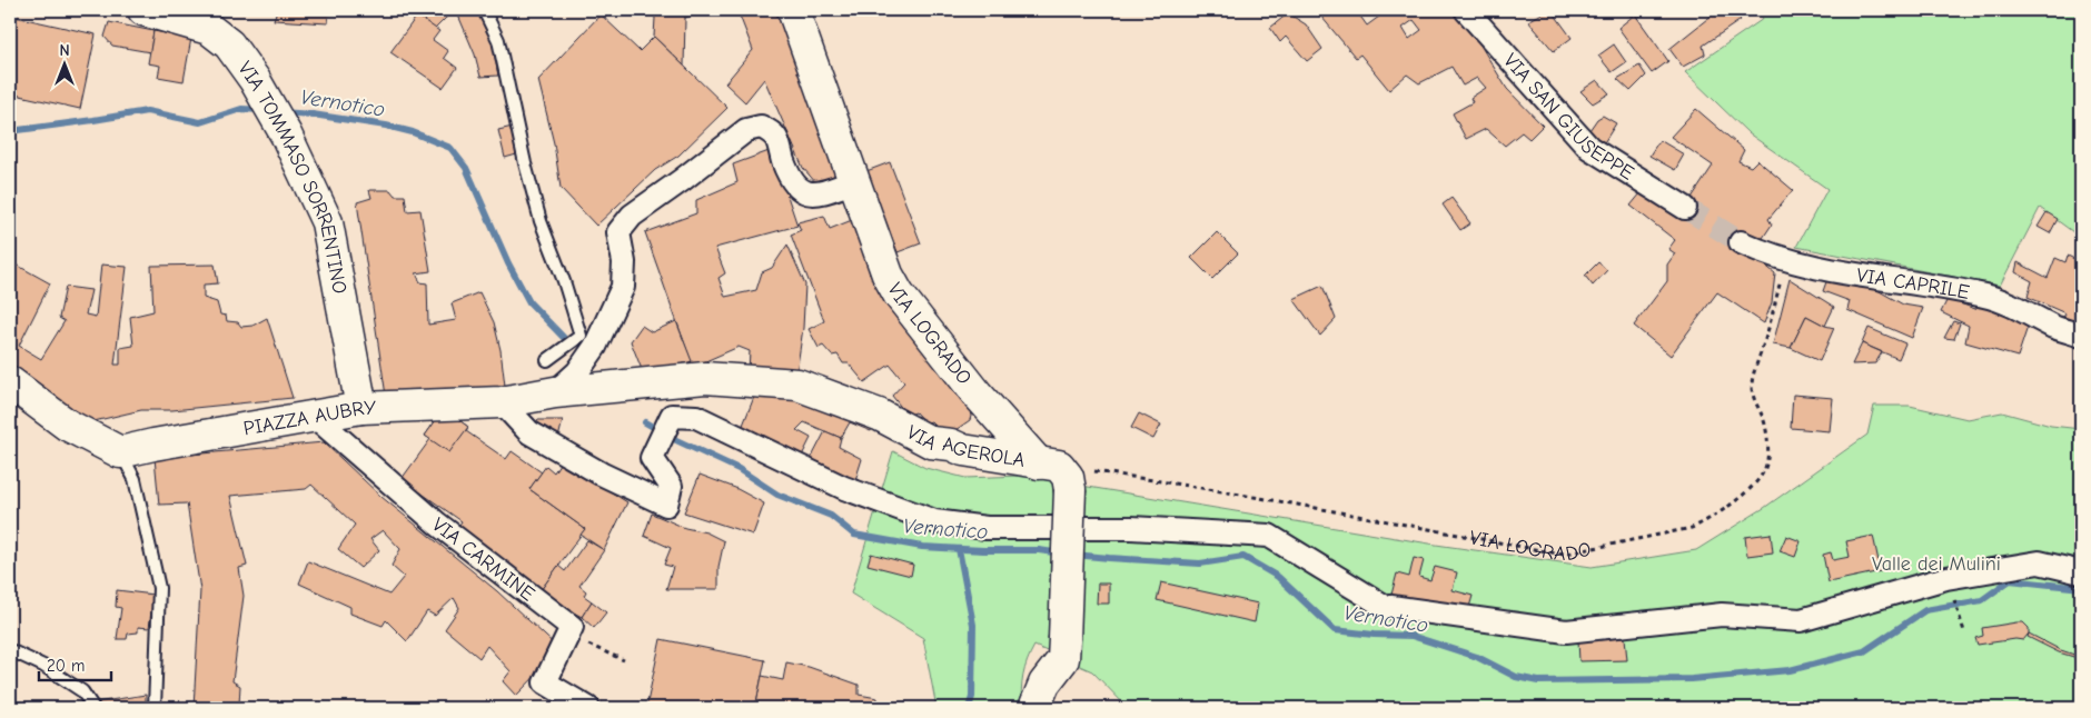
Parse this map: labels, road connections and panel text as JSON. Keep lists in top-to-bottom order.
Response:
{
  "streets": {
    "street": [
      "VIA SAN GIUSEPPE",
      "VIA TOMMASO SORRENTINO",
      "VIA CAPRILE",
      "VIA LOGRADO",
      "PIAZZA AUBRY",
      "VIA AGEROLA",
      "VIA CARMINE"
    ]
  },
  "crossings": [
    ["VIA TOMMASO SORRENTINO", "PIAZZA AUBRY"],
    ["VIA CAPRILE", "VIA LOGRADO"],
    ["VIA LOGRADO", "VIA AGEROLA"],
    ["PIAZZA AUBRY", "VIA AGEROLA"],
    ["PIAZZA AUBRY", "VIA CARMINE"]
  ],
  "water": ["Vernotico"],
  "parks": ["Valle dei Mulini"],
  "scale_bar": "20 m",
  "north": "top"
}
